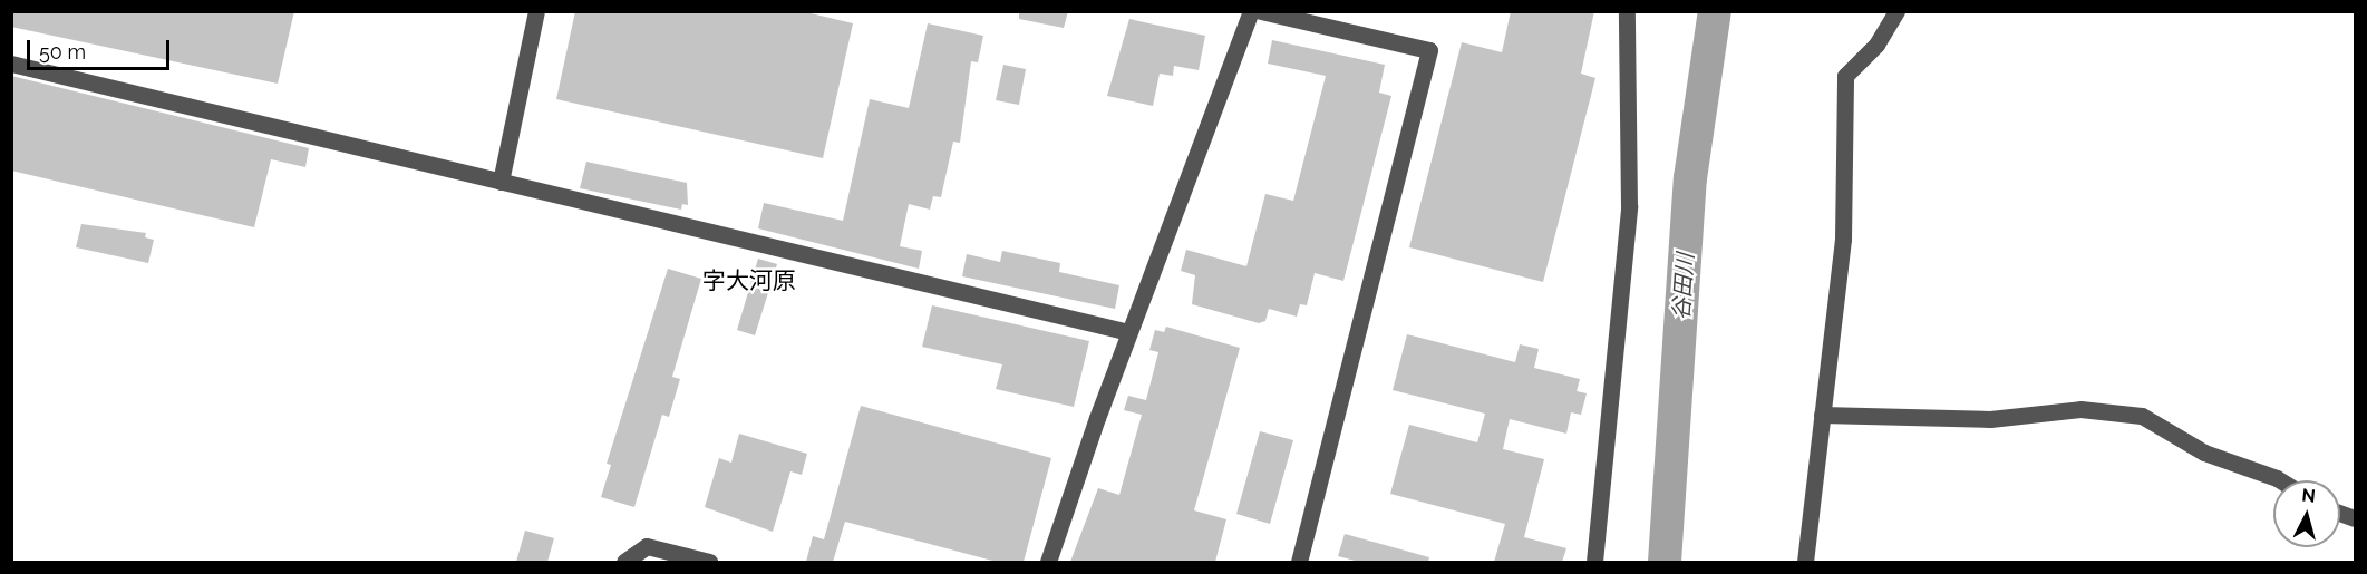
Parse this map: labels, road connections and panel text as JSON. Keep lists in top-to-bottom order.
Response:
{
  "districts": ["字大河原"],
  "water": ["谷田川"],
  "scale_bar": "50 m",
  "north": "top"
}
